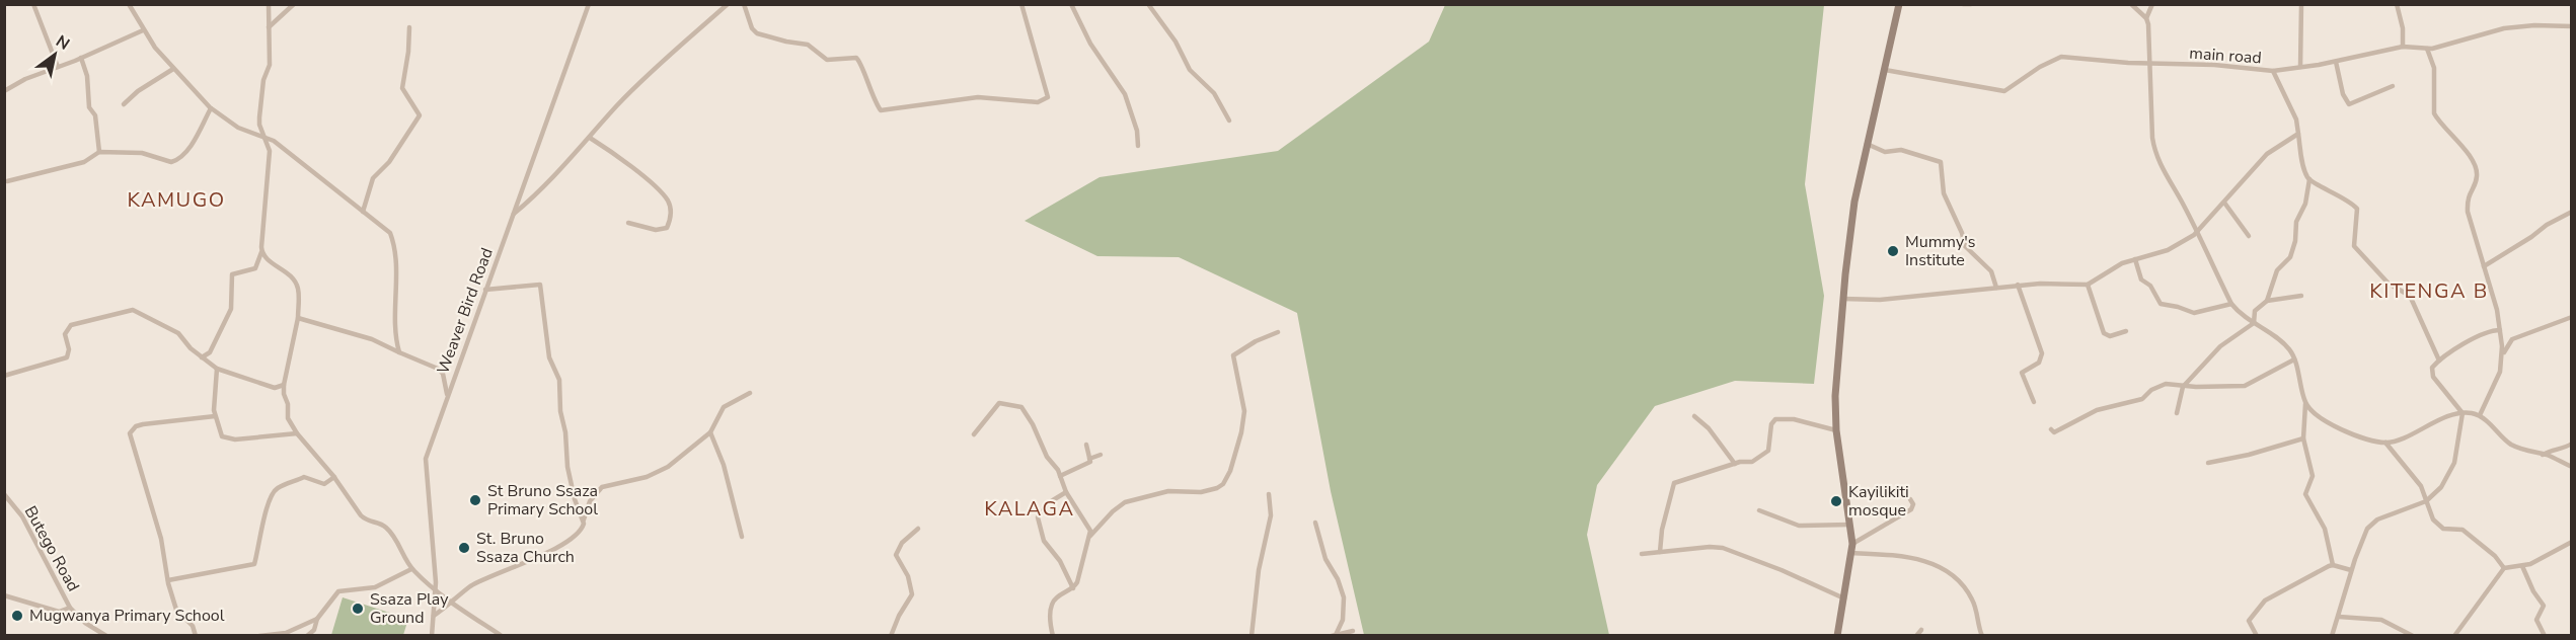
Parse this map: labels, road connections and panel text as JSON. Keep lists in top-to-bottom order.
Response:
{
  "streets": {
    "street": ["main road", "Weaver Bird Road", "Butego Road"]
  },
  "districts": ["KAMUGO", "KITENGA B", "KALAGA"],
  "places": [
    "Mummy's Institute",
    "St Bruno Ssaza Primary School",
    "Kayilikiti mosque",
    "St. Bruno Ssaza Church",
    "Ssaza Play Ground",
    "Mugwanya Primary School"
  ],
  "north": "top right"
}
